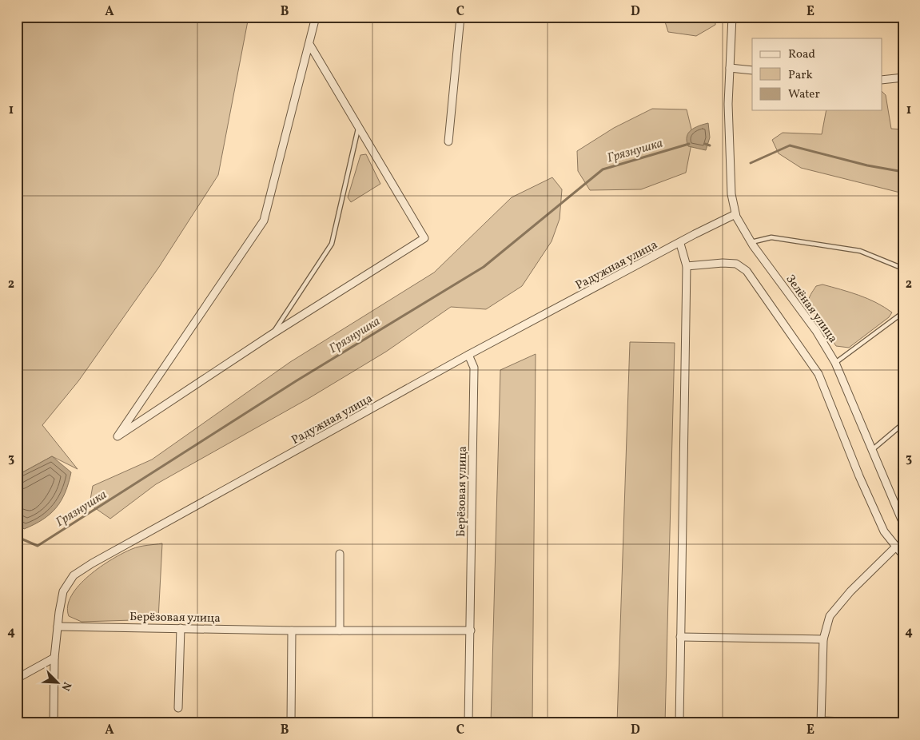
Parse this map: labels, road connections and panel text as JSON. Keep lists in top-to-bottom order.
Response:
{
  "streets": {
    "street": ["Радужная улица", "Зелёная улица", "Берёзовая улица"]
  },
  "crossings": [
    ["Радужная улица", "Зелёная улица"],
    ["Радужная улица", "Берёзовая улица"]
  ],
  "water": ["Грязнушка"],
  "legend": ["Road", "Park", "Water"],
  "north": "bottom right",
  "grid": {
    "columns": [
      "A",
      "B",
      "C",
      "D",
      "E"
    ],
    "rows": [
      "1",
      "2",
      "3",
      "4"
    ]
  }
}
